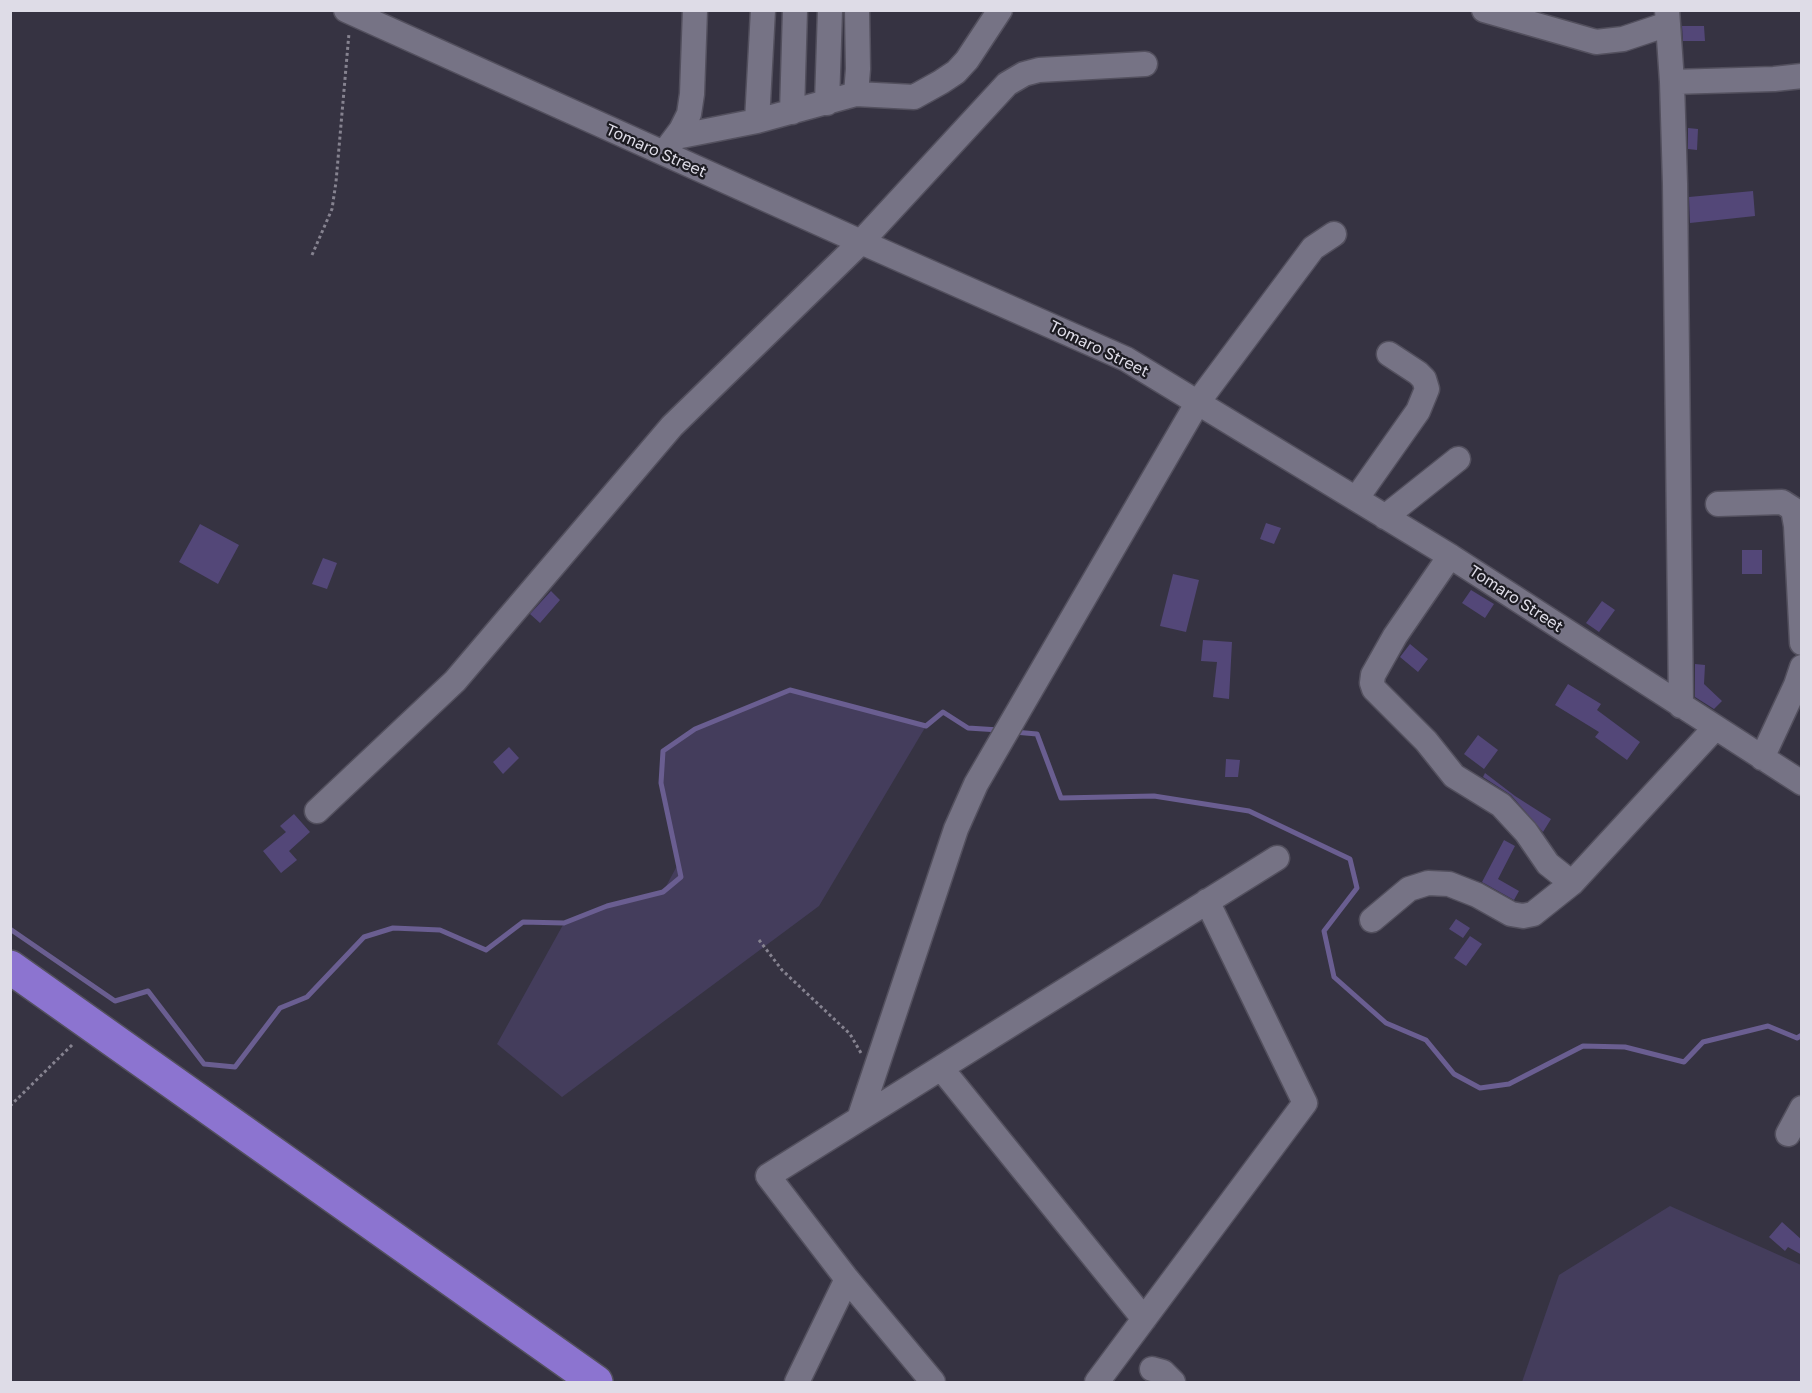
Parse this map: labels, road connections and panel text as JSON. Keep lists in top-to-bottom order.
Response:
{
  "streets": {
    "street": ["Tomaro Street"]
  }
}
